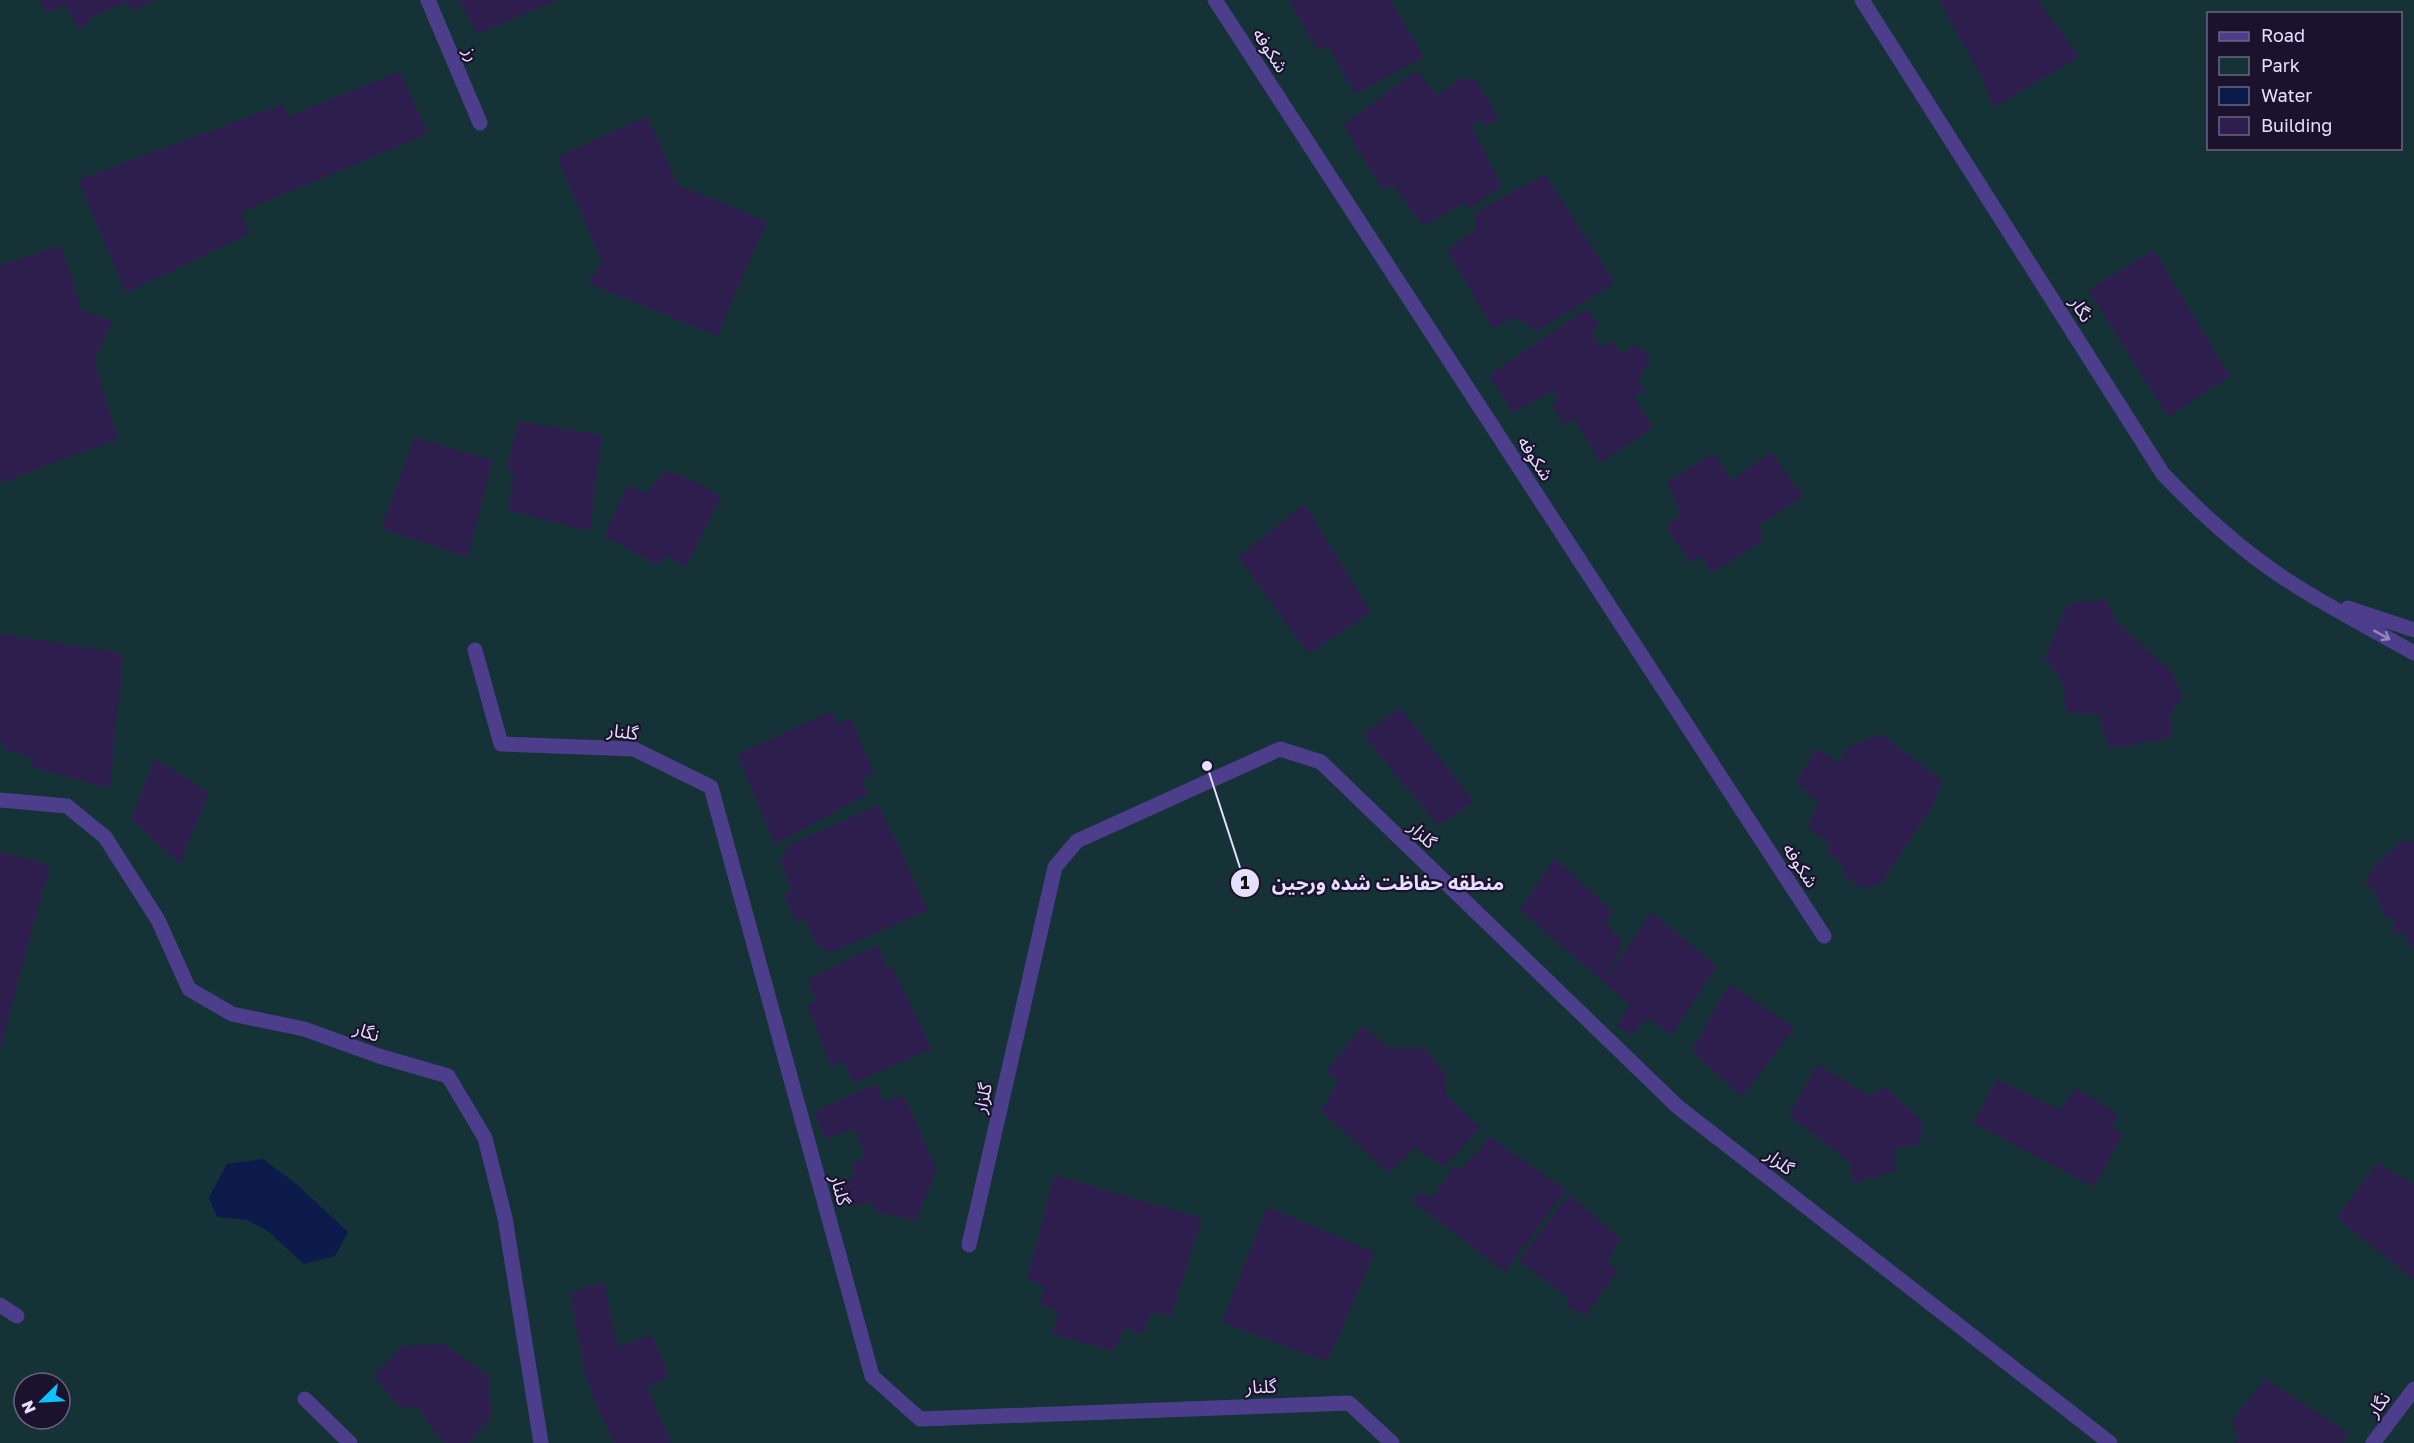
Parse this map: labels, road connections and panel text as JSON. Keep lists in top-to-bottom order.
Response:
{
  "streets": {
    "street": [
      "شکوفه",
      "رز",
      "نگار",
      "گلنار",
      "گلزار"
    ]
  },
  "places": ["منطقه حفاظت شده ورجین"],
  "legend": [
    "Road",
    "Park",
    "Water",
    "Building"
  ],
  "north": "bottom left"
}
